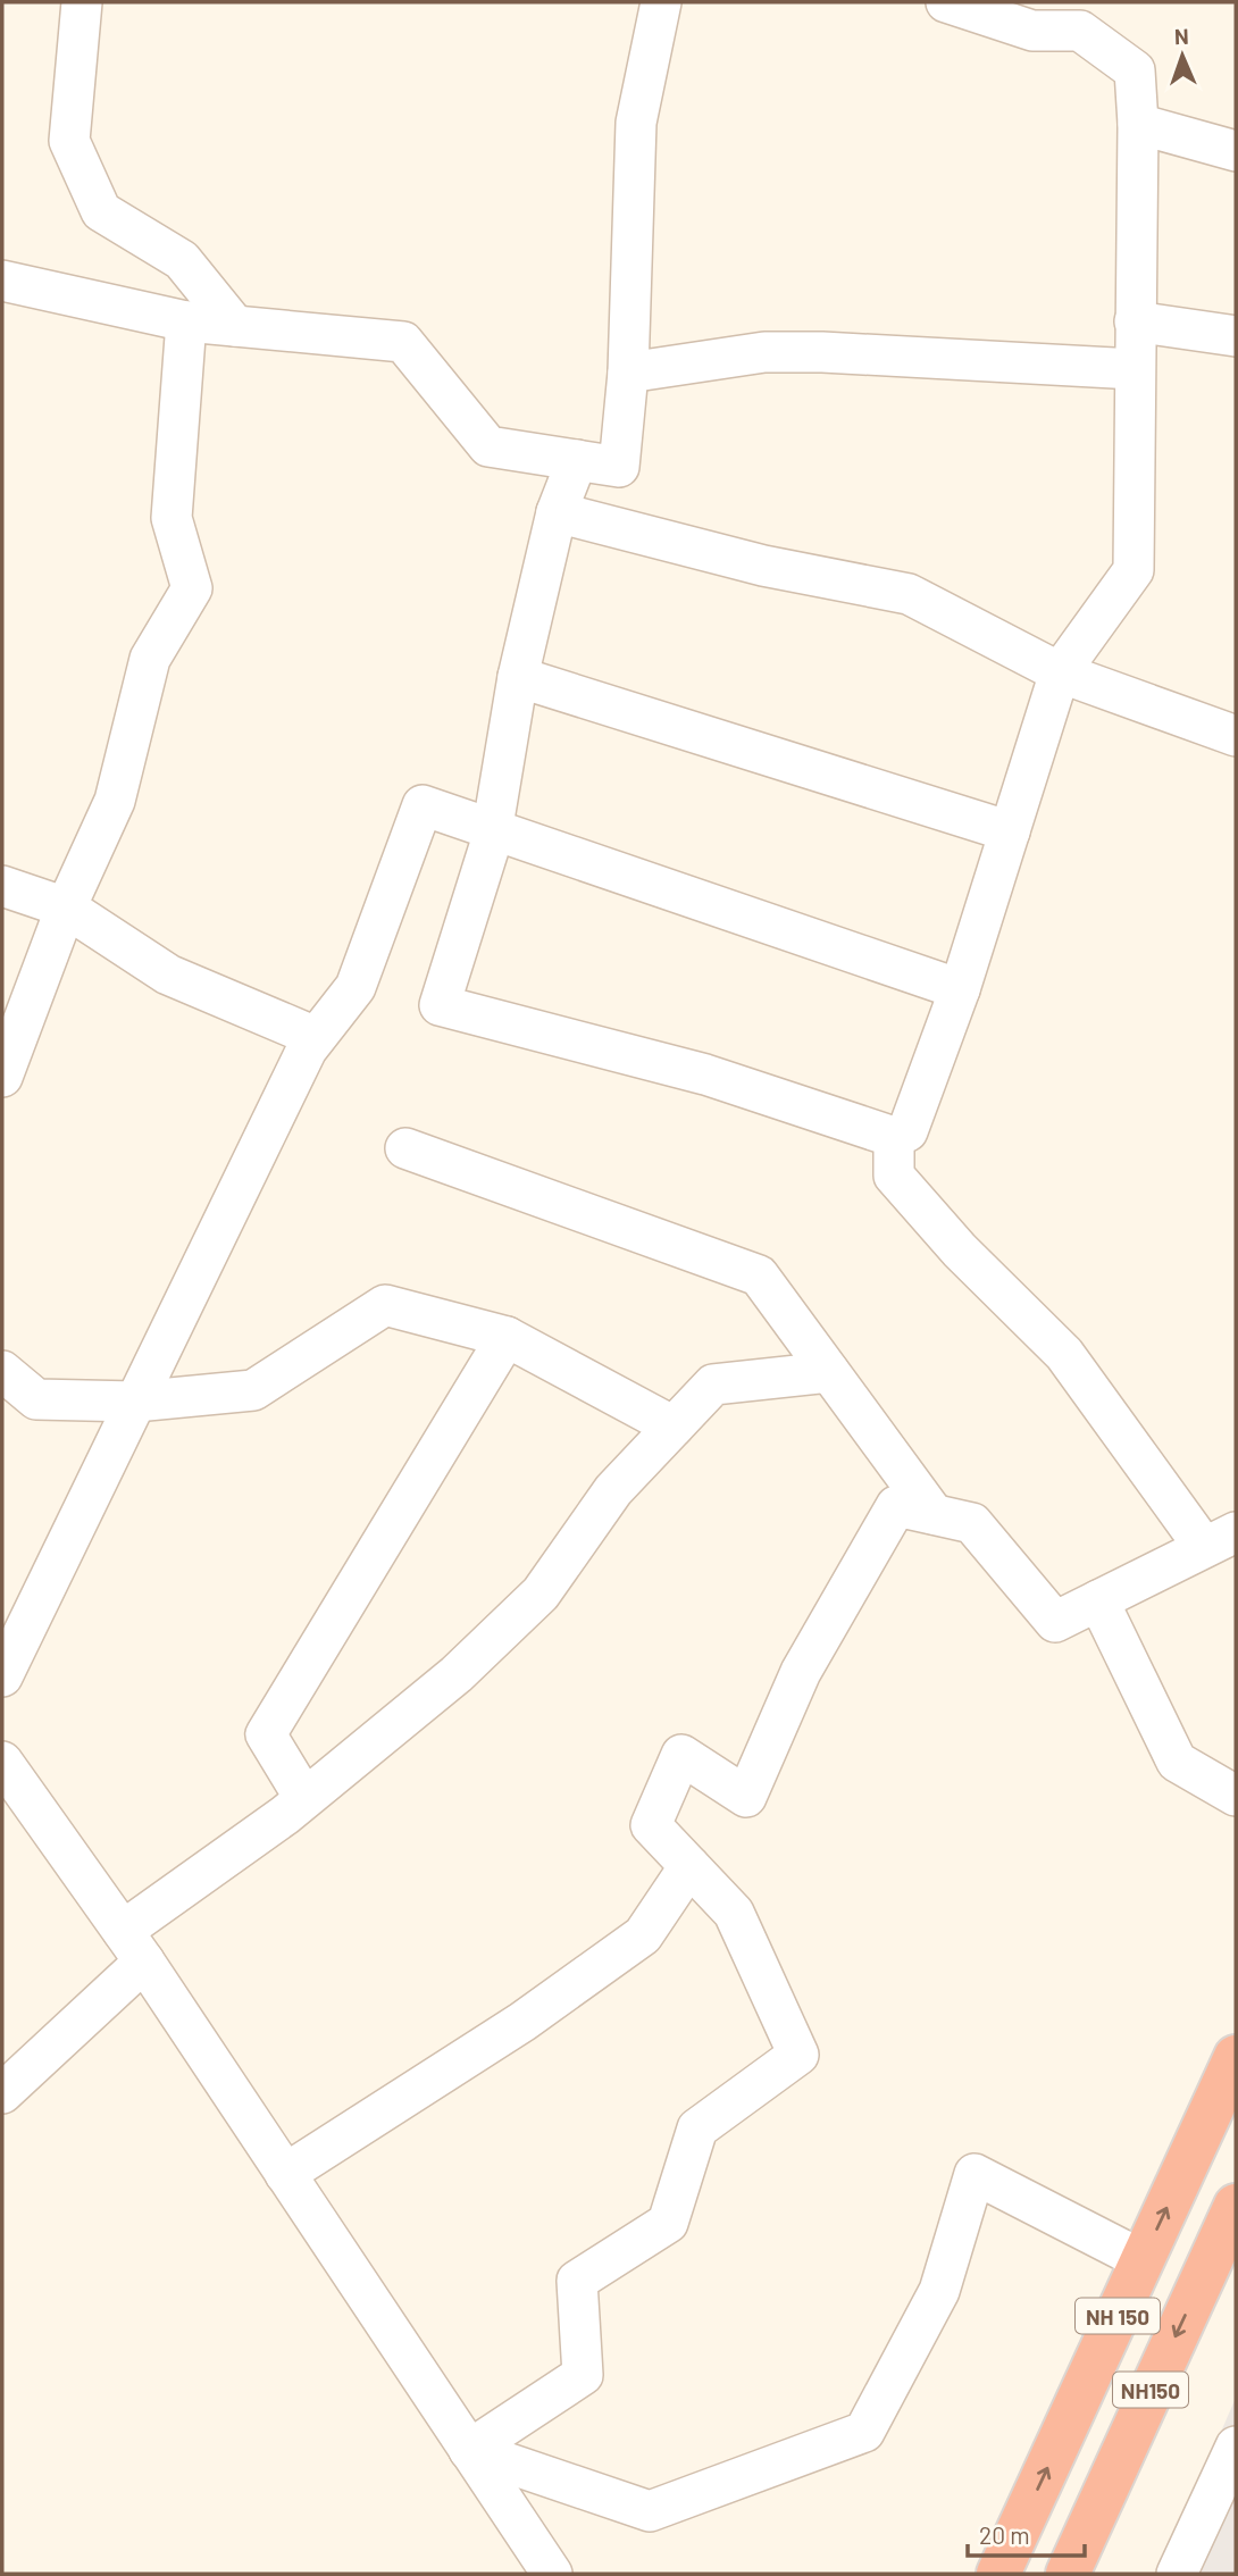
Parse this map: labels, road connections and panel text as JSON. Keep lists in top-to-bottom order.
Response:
{
  "streets": {
    "highway": ["NH 150", "NH150"]
  },
  "scale_bar": "20 m",
  "north": "top"
}
